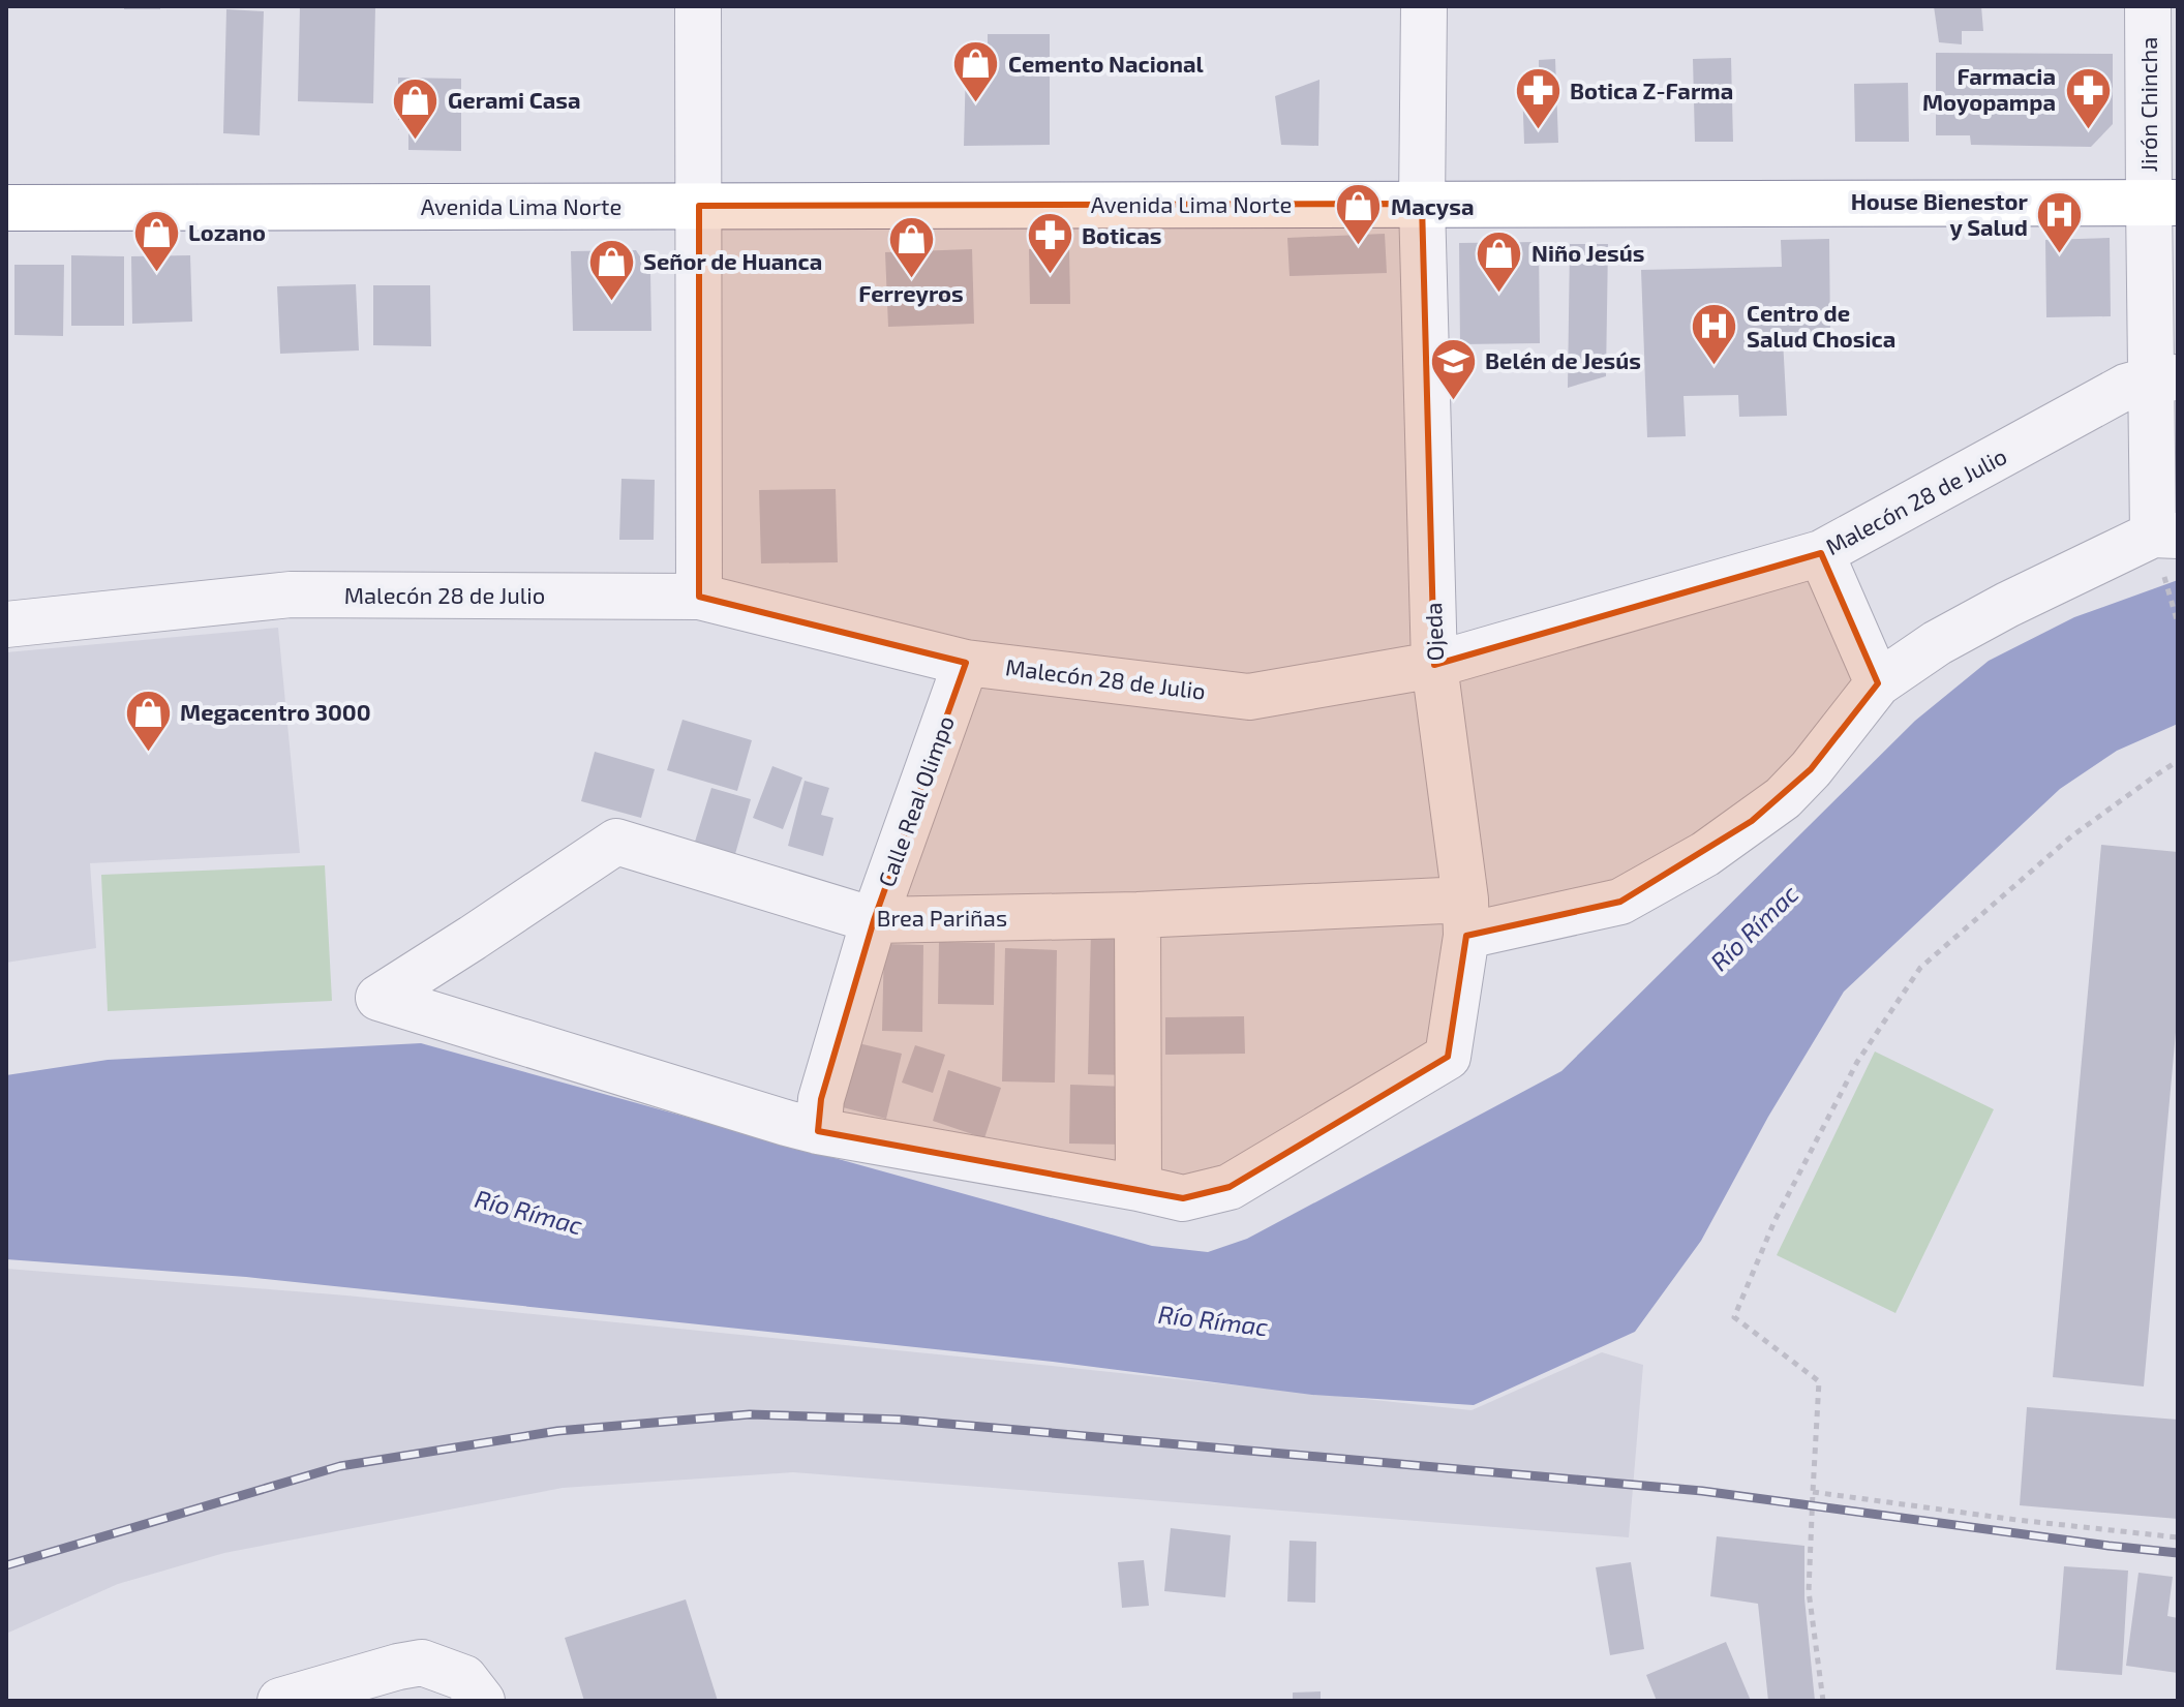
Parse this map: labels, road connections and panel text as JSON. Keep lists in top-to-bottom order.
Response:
{
  "streets": {
    "highway": ["Avenida Lima Norte"],
    "street": [
      "Jirón Chincha",
      "Malecón 28 de Julio",
      "Ojeda",
      "Calle Real Olimpo",
      "Brea Pariñas"
    ]
  },
  "crossings": [
    ["Jirón Chincha", "Avenida Lima Norte"],
    ["Jirón Chincha", "Malecón 28 de Julio"],
    ["Jirón Chincha", "Brea Pariñas"],
    ["Avenida Lima Norte", "Ojeda"],
    ["Malecón 28 de Julio", "Ojeda"],
    ["Malecón 28 de Julio", "Calle Real Olimpo"],
    ["Ojeda", "Brea Pariñas"],
    ["Calle Real Olimpo", "Brea Pariñas"]
  ],
  "water": ["Río Rímac"],
  "places": {
    "shop": [
      "Cemento Nacional",
      "Gerami Casa",
      "Macysa",
      "Lozano",
      "Ferreyros",
      "Niño Jesús",
      "Señor de Huanca",
      "Megacentro 3000"
    ],
    "pharmacy": ["Farmacia Moyopampa", "Botica Z-Farma", "Boticas"],
    "hospital": ["House Bienestor y Salud", "Centro de Salud Chosica"],
    "school or university": ["Belén de Jesús"]
  }
}
